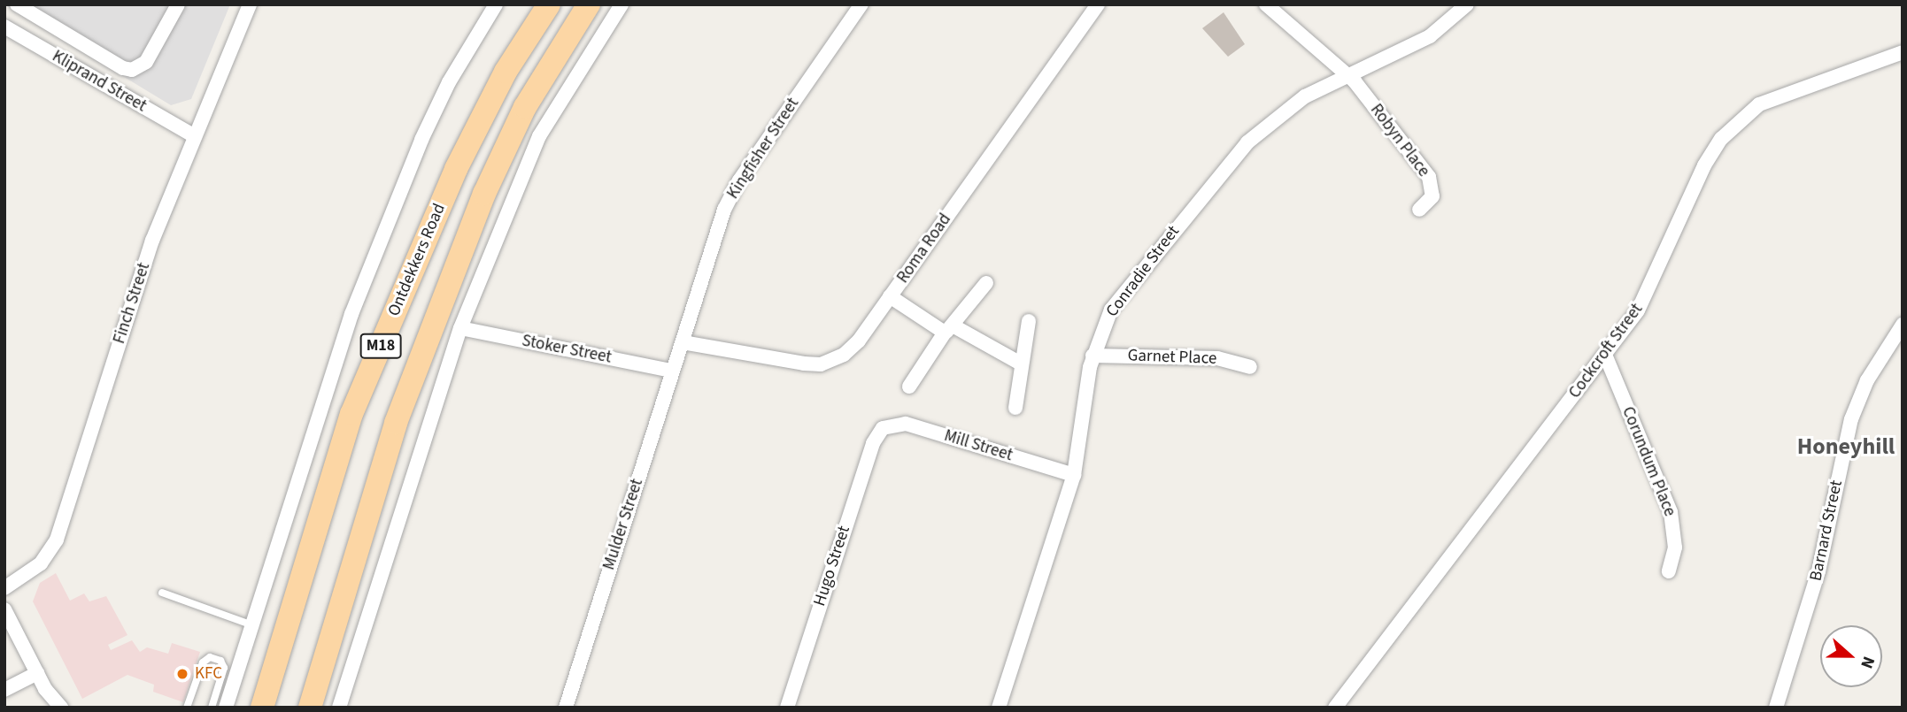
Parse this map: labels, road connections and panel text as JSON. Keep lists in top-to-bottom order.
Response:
{
  "streets": {
    "main road": ["Ontdekkers Road", "M18"],
    "street": [
      "Kliprand Street",
      "Robyn Place",
      "Kingfisher Street",
      "Roma Road",
      "Conradie Street",
      "Finch Street",
      "Stoker Street",
      "Cockcroft Street",
      "Garnet Place",
      "Mill Street",
      "Corundum Place",
      "Mulder Street",
      "Barnard Street",
      "Hugo Street"
    ]
  },
  "crossings": [
    ["Kliprand Street", "Finch Street"],
    ["Robyn Place", "Conradie Street"],
    ["Kingfisher Street", "Roma Road"],
    ["Kingfisher Street", "Mulder Street"],
    ["Roma Road", "Mulder Street"],
    ["Conradie Street", "Garnet Place"],
    ["Conradie Street", "Mill Street"],
    ["Stoker Street", "Mulder Street"],
    ["Cockcroft Street", "Corundum Place"],
    ["Mill Street", "Hugo Street"]
  ],
  "districts": ["Honeyhill"],
  "places": ["KFC"],
  "north": "right"
}
